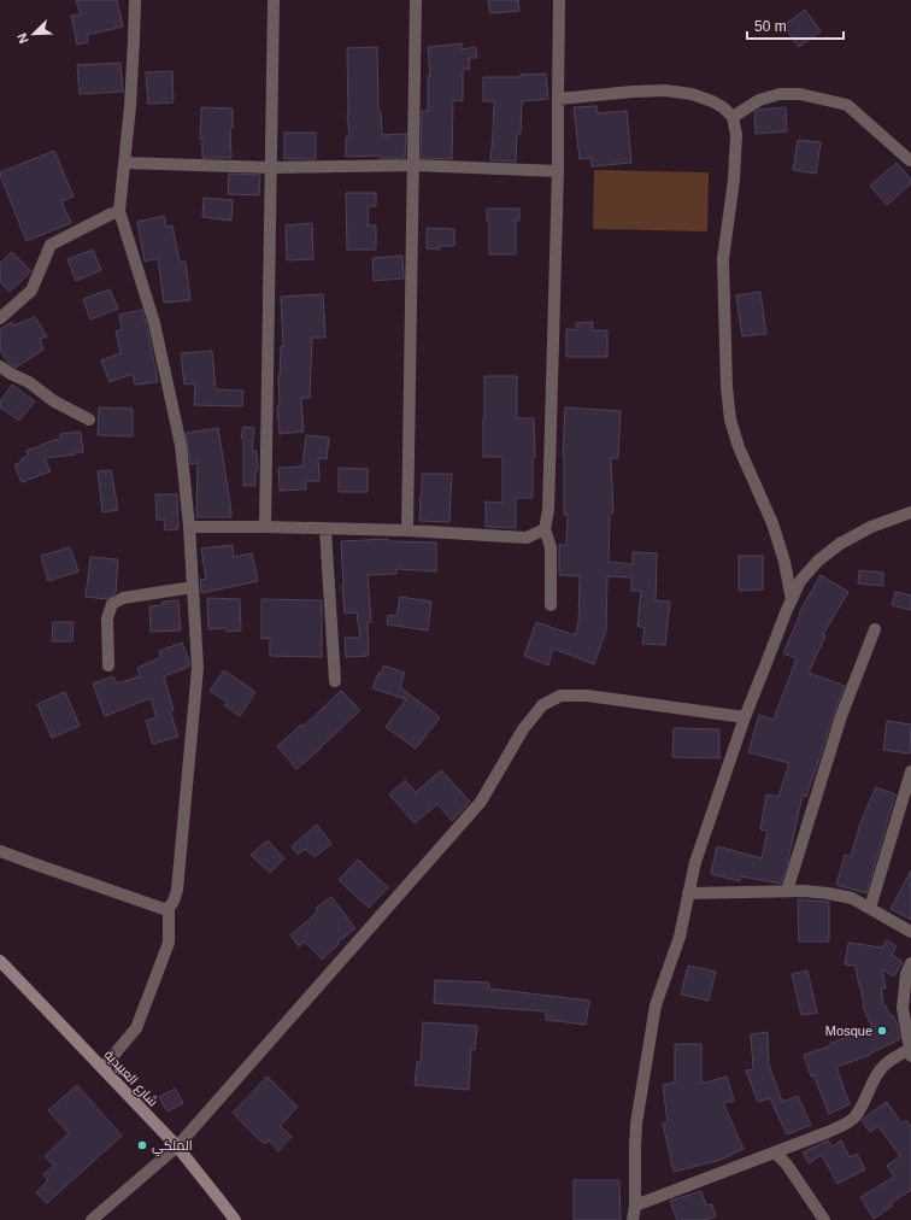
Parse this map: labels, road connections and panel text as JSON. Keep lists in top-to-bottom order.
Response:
{
  "streets": {
    "main road": ["شارع العبيدية"]
  },
  "places": ["Mosque", "الملكي"],
  "scale_bar": "50 m",
  "north": "bottom left"
}
